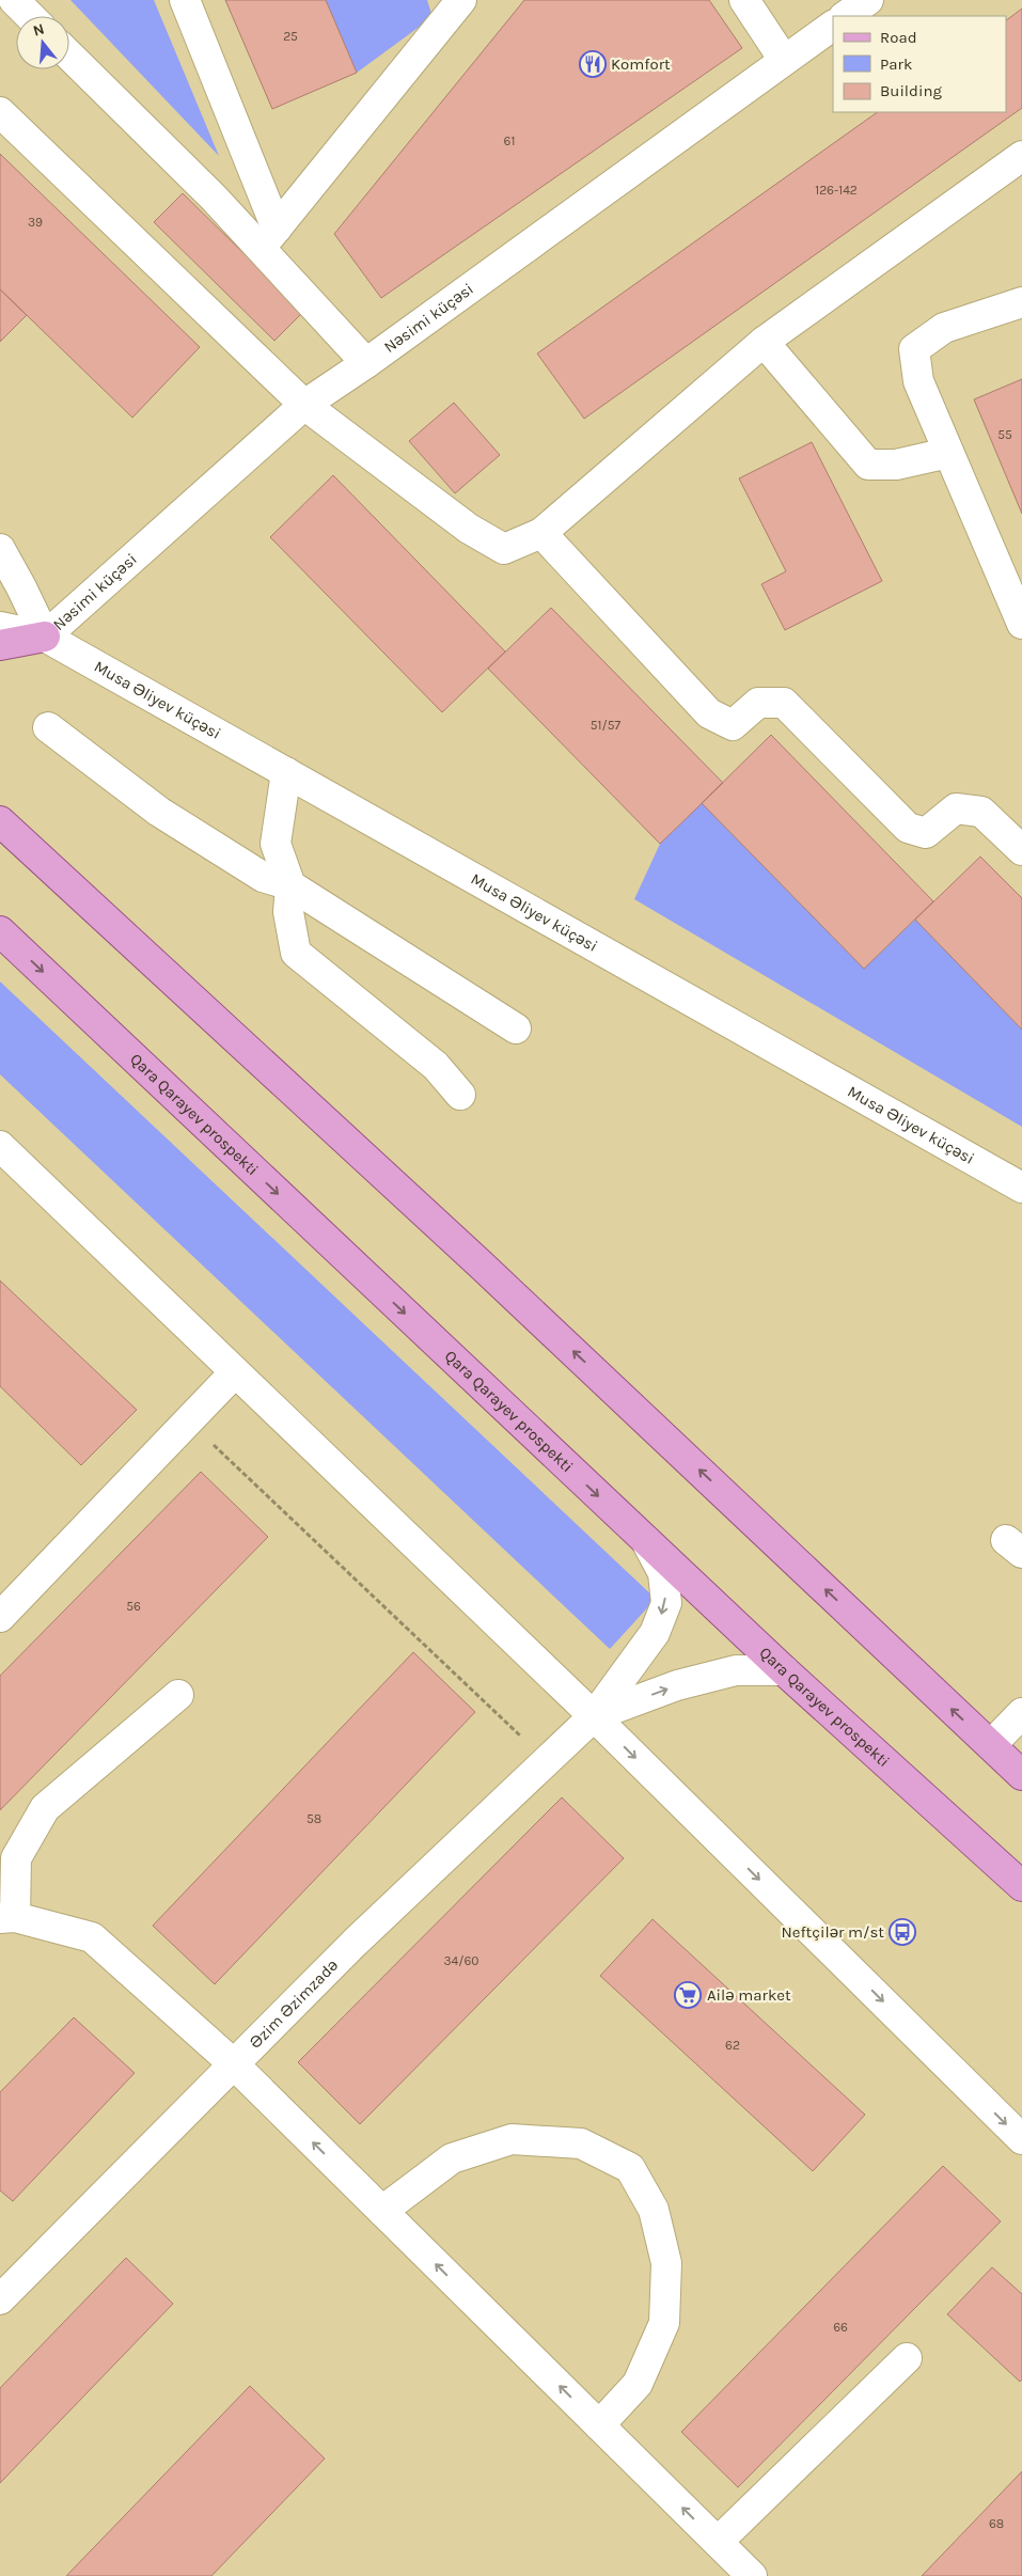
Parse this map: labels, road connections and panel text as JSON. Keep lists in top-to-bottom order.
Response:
{
  "streets": {
    "main road": ["Qara Qarayev prospekti"],
    "street": ["Nəsimi küçəsi", "Musa Əliyev küçəsi", "Əzim Əzimzadə"]
  },
  "crossings": [
    ["Nəsimi küçəsi", "Musa Əliyev küçəsi"]
  ],
  "places": {
    "restaurant": ["Komfort"],
    "bus stop": ["Neftçilər m/st"],
    "supermarket": ["Ailə market"]
  },
  "house_numbers": [
    "25",
    "61",
    "126-142",
    "39",
    "55",
    "51/57",
    "56",
    "58",
    "34/60",
    "62",
    "66",
    "68"
  ],
  "legend": ["Road", "Park", "Building"],
  "north": "top"
}
